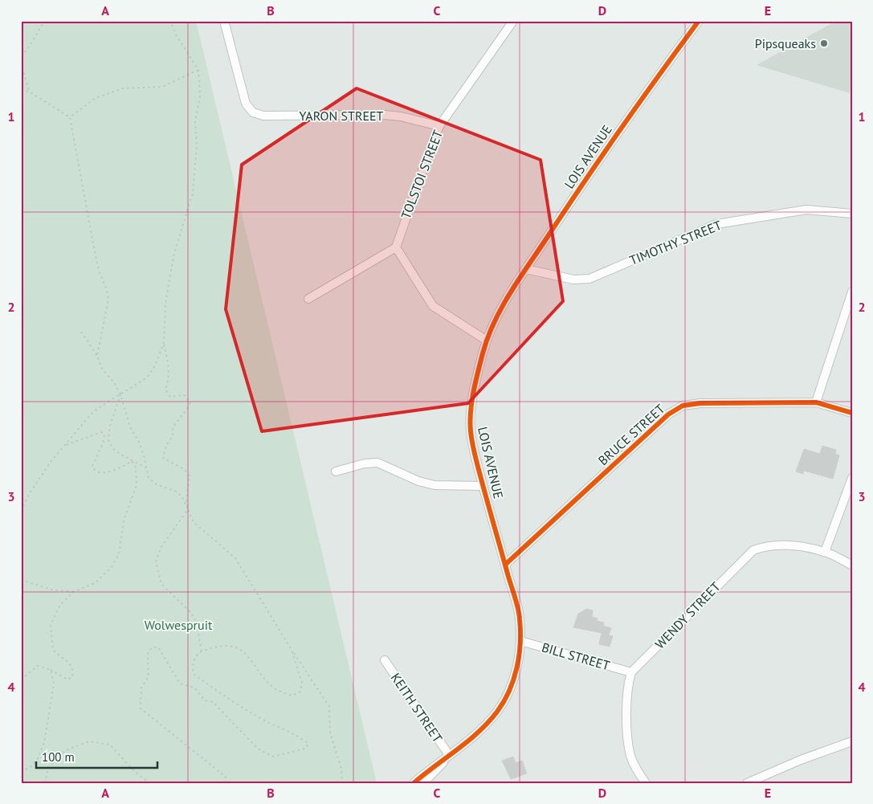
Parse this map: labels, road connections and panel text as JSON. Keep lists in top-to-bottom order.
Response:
{
  "streets": {
    "street": [
      "YARON STREET",
      "LOIS AVENUE",
      "TOLSTOI STREET",
      "TIMOTHY STREET",
      "BRUCE STREET",
      "WENDY STREET",
      "BILL STREET",
      "KEITH STREET"
    ]
  },
  "crossings": [
    ["YARON STREET", "TOLSTOI STREET"],
    ["LOIS AVENUE", "TIMOTHY STREET"],
    ["LOIS AVENUE", "BRUCE STREET"],
    ["LOIS AVENUE", "BILL STREET"],
    ["LOIS AVENUE", "KEITH STREET"],
    ["WENDY STREET", "BILL STREET"]
  ],
  "parks": ["Wolwespruit"],
  "places": ["Pipsqueaks"],
  "scale_bar": "100 m",
  "grid": {
    "columns": [
      "A",
      "B",
      "C",
      "D",
      "E"
    ],
    "rows": [
      "1",
      "2",
      "3",
      "4"
    ]
  }
}
